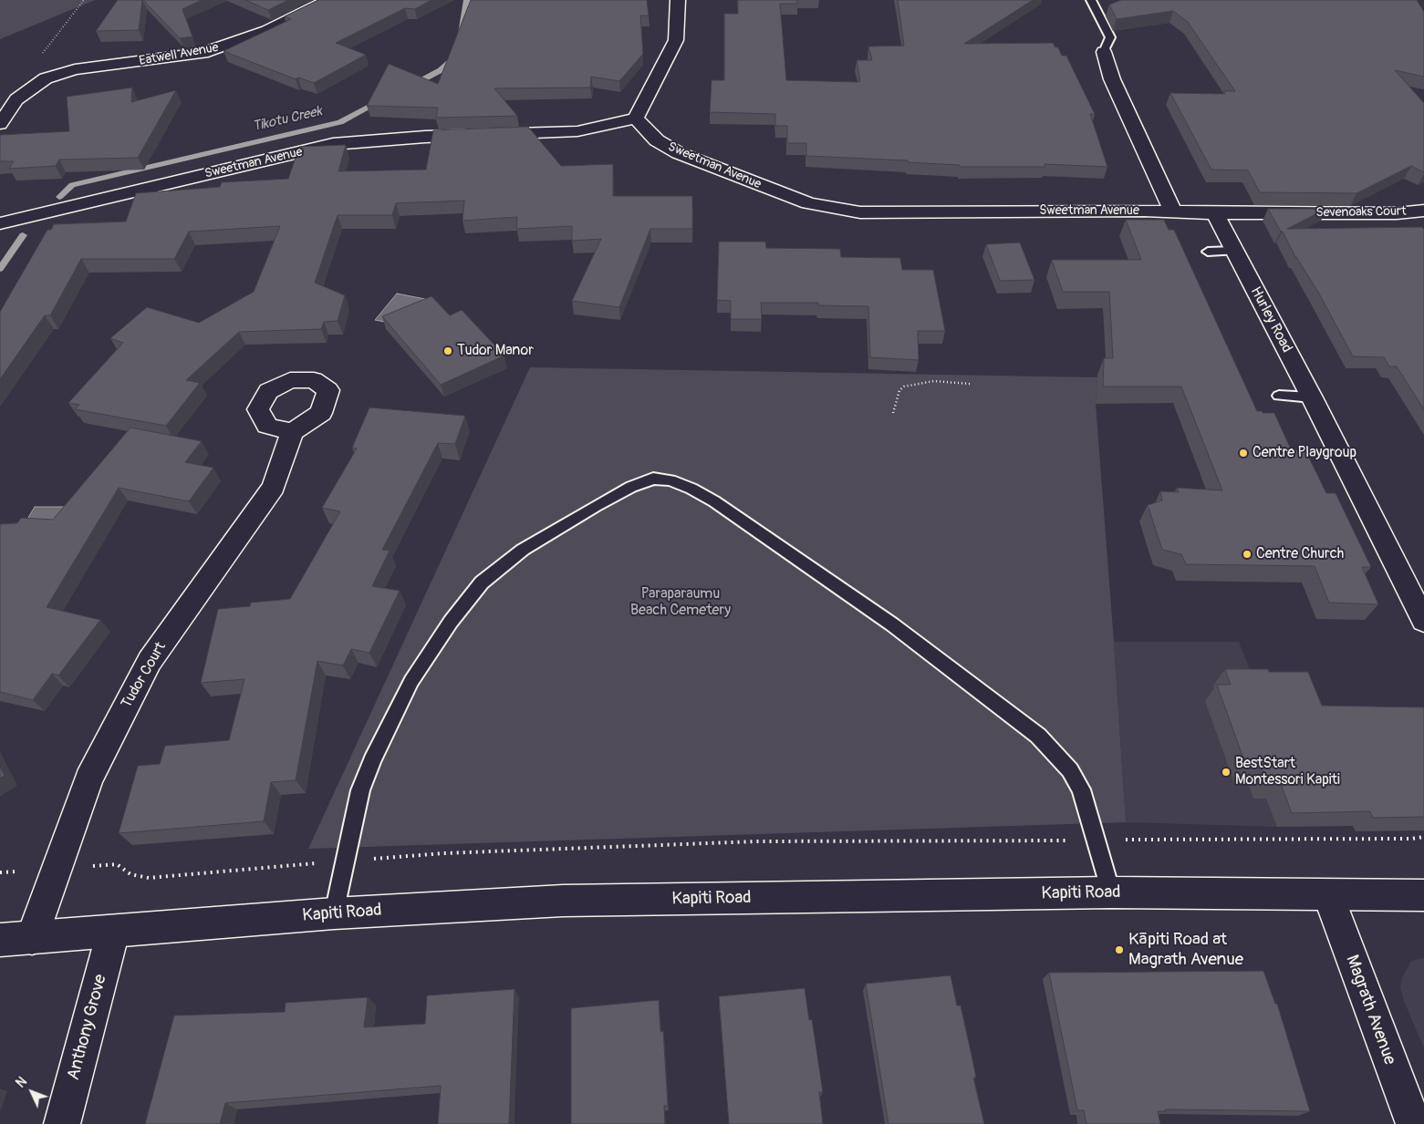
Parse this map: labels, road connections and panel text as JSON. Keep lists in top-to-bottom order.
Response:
{
  "streets": {
    "street": [
      "Eatwell Avenue",
      "Sweetman Avenue",
      "Sevenoaks Court",
      "Hurley Road",
      "Tudor Court",
      "Kapiti Road",
      "Magrath Avenue",
      "Anthony Grove"
    ]
  },
  "crossings": [
    ["Sevenoaks Court", "Hurley Road"],
    ["Tudor Court", "Kapiti Road"],
    ["Kapiti Road", "Magrath Avenue"],
    ["Kapiti Road", "Anthony Grove"]
  ],
  "water": ["Tikotu Creek"],
  "parks": ["Paraparaumu Beach Cemetery"],
  "places": [
    "Tudor Manor",
    "Centre Playgroup",
    "Centre Church",
    "BestStart Montessori Kapiti",
    "Kāpiti Road at Magrath Avenue"
  ],
  "north": "top left"
}
